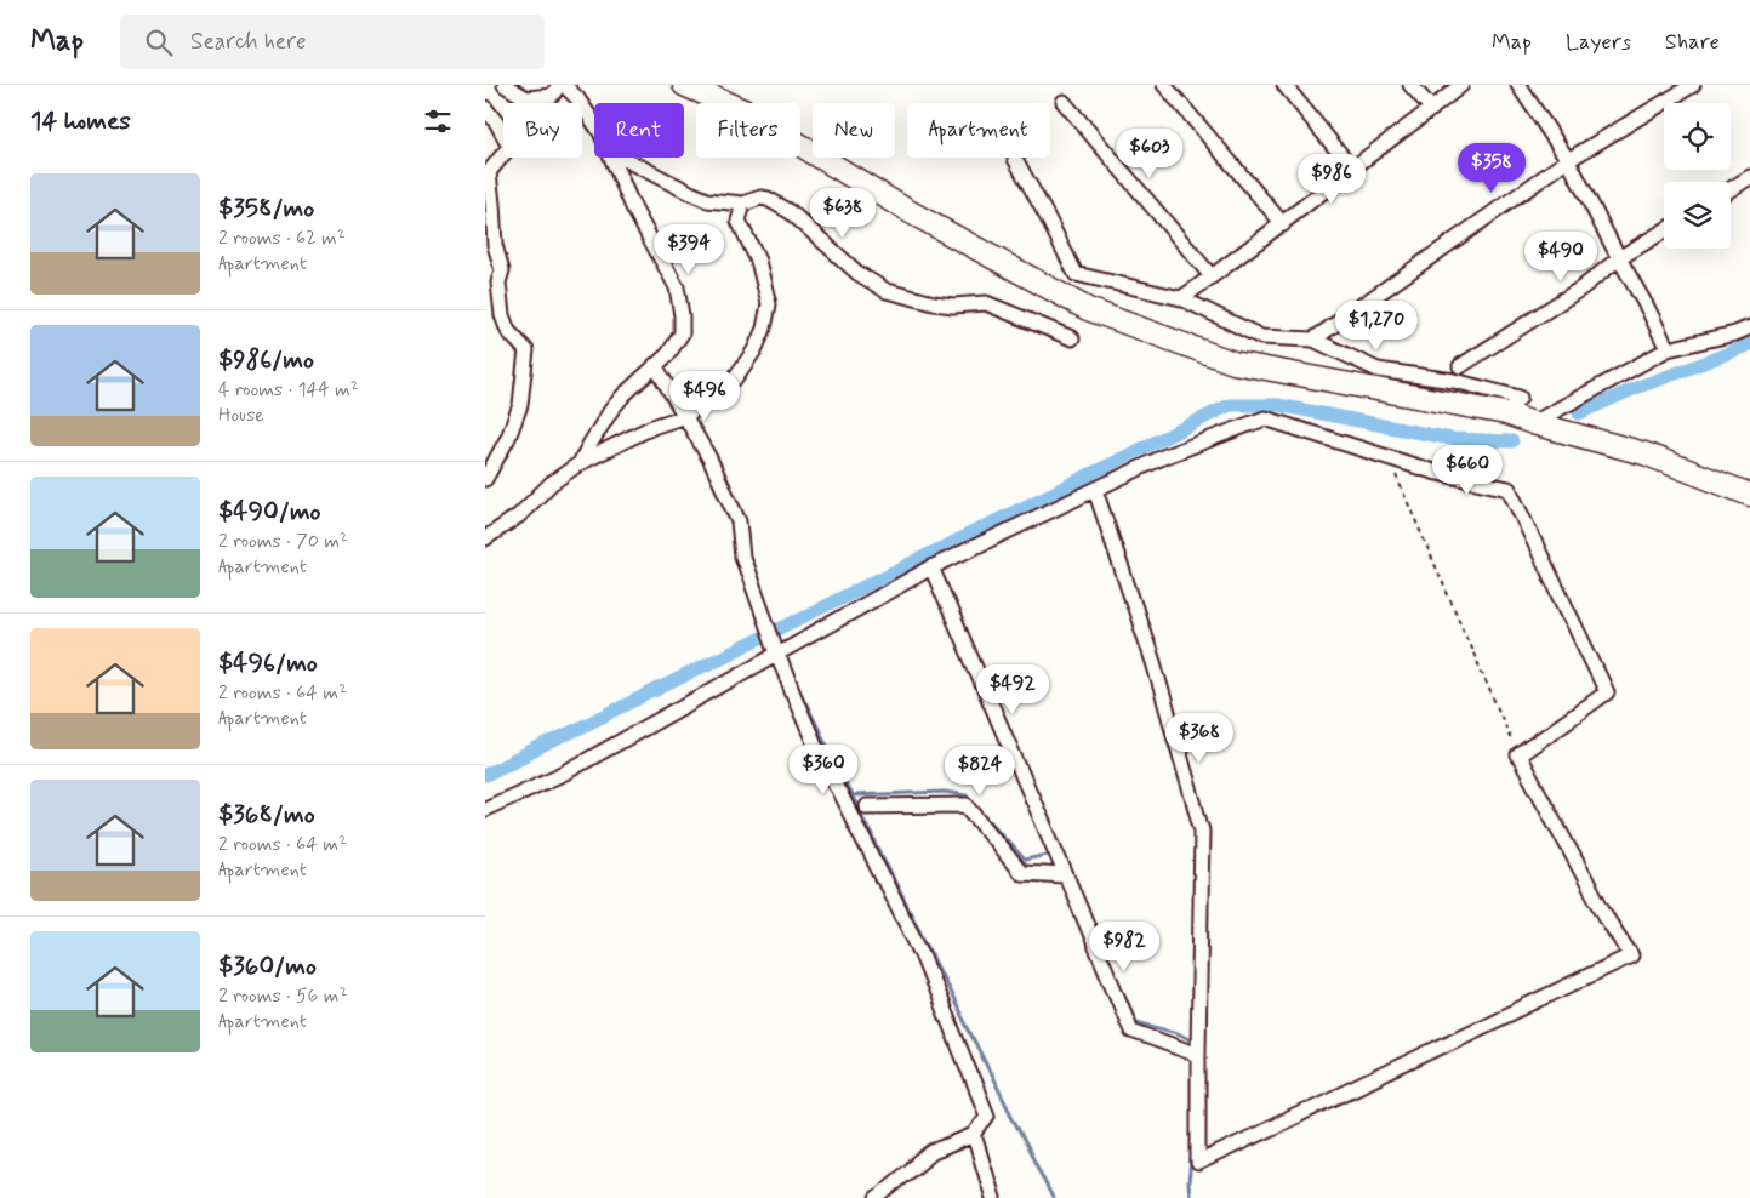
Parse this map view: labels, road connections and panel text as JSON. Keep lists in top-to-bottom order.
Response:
{
  "page": {
    "header": "Map",
    "search": "Search here",
    "nav": ["Map", "Layers", "Share"],
    "heading": "14 homes",
    "chip": [
      "Buy",
      "Rent",
      "Filters",
      "New",
      "Apartment"
    ],
    "price": [
      "$603",
      "$358",
      "$986",
      "$638",
      "$394",
      "$490",
      "$1,270",
      "$496",
      "$660",
      "$492",
      "$368",
      "$360",
      "$824",
      "$982"
    ],
    "list": [
      {
        "name": "$358/mo",
        "note": "2 rooms · 62 m² · Apartment"
      },
      {
        "name": "$986/mo",
        "note": "4 rooms · 144 m² · House"
      },
      {
        "name": "$490/mo",
        "note": "2 rooms · 70 m² · Apartment"
      },
      {
        "name": "$496/mo",
        "note": "2 rooms · 64 m² · Apartment"
      },
      {
        "name": "$368/mo",
        "note": "2 rooms · 64 m² · Apartment"
      },
      {
        "name": "$360/mo",
        "note": "2 rooms · 56 m² · Apartment"
      }
    ]
  }
}
